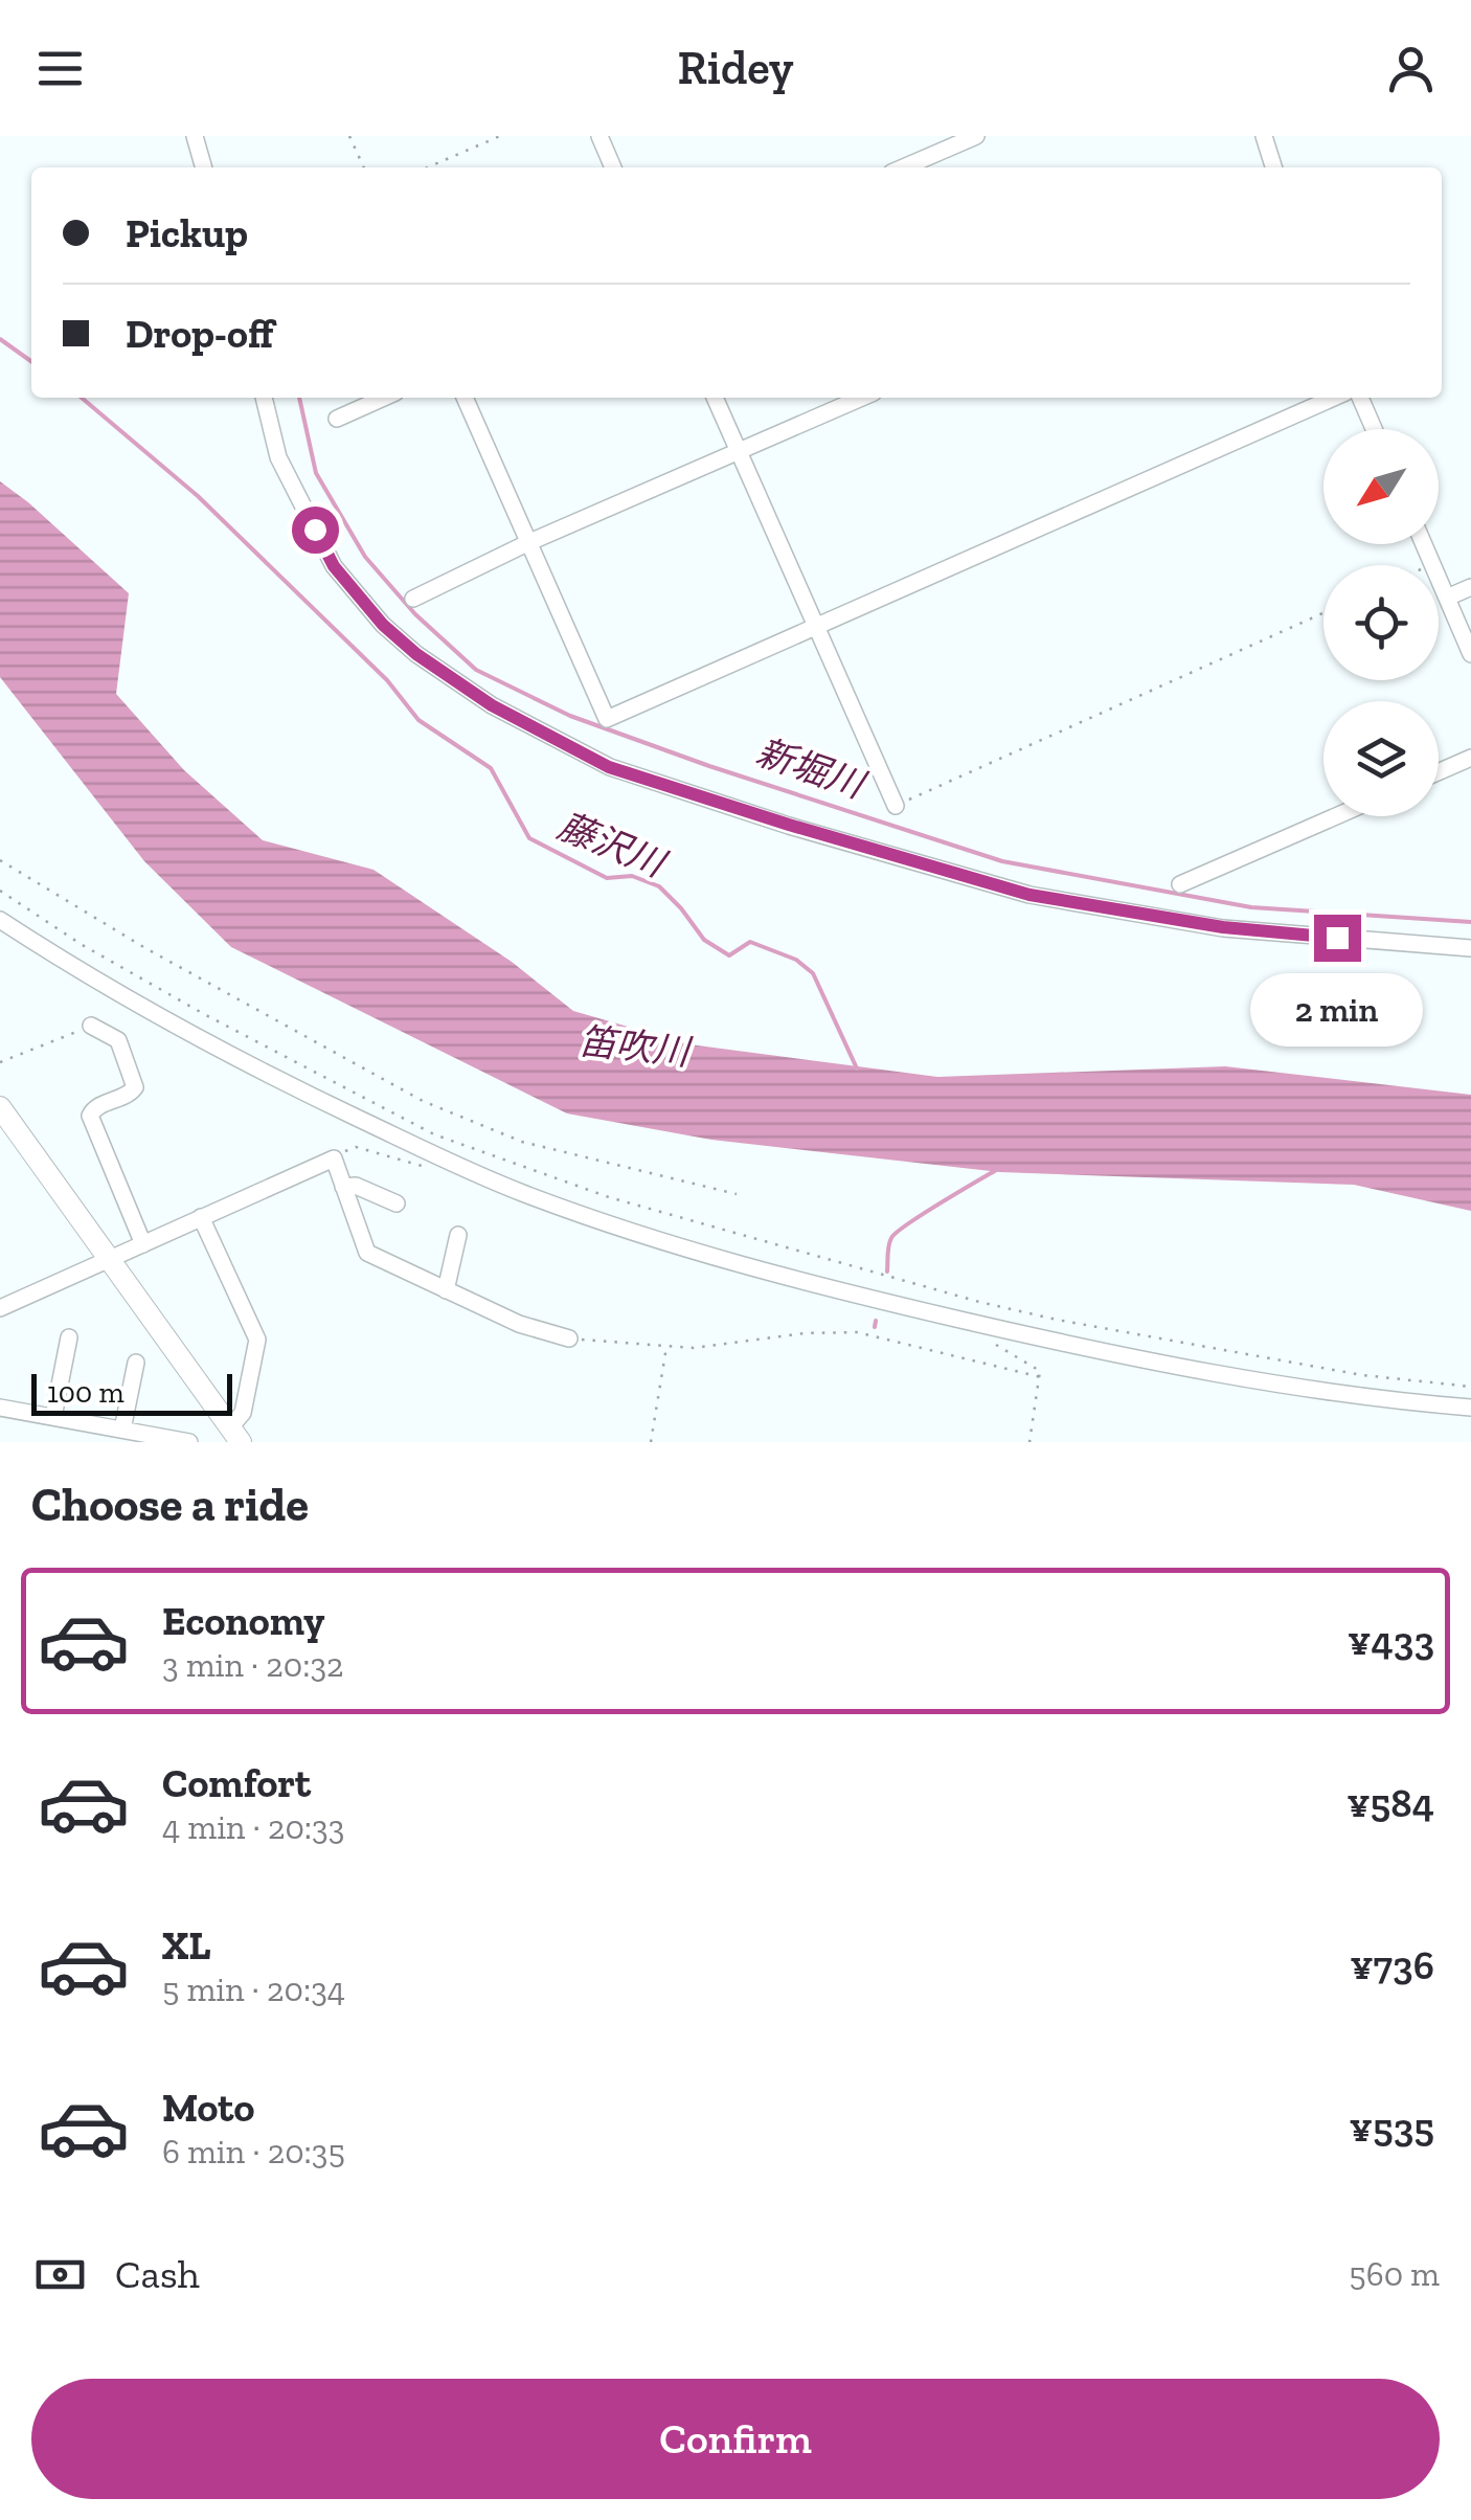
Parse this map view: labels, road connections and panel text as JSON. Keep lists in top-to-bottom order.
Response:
{
  "water": ["新堀川", "藤沢川", "笛吹川"],
  "scale_bar": "100 m",
  "north": "bottom left",
  "page": {
    "header": "Ridey",
    "banner": ["Pickup", "Drop-off"],
    "bubble": "2 min",
    "scale": "100 m",
    "heading": "Choose a ride",
    "list": [
      {
        "name": "Economy",
        "note": "3 min · 20:32",
        "value": "¥433"
      },
      {
        "name": "Comfort",
        "note": "4 min · 20:33",
        "value": "¥584"
      },
      {
        "name": "XL",
        "note": "5 min · 20:34",
        "value": "¥736"
      },
      {
        "name": "Moto",
        "note": "6 min · 20:35",
        "value": "¥535"
      }
    ],
    "pay": ["Cash", "560 m"],
    "buttons": "Confirm"
  }
}
